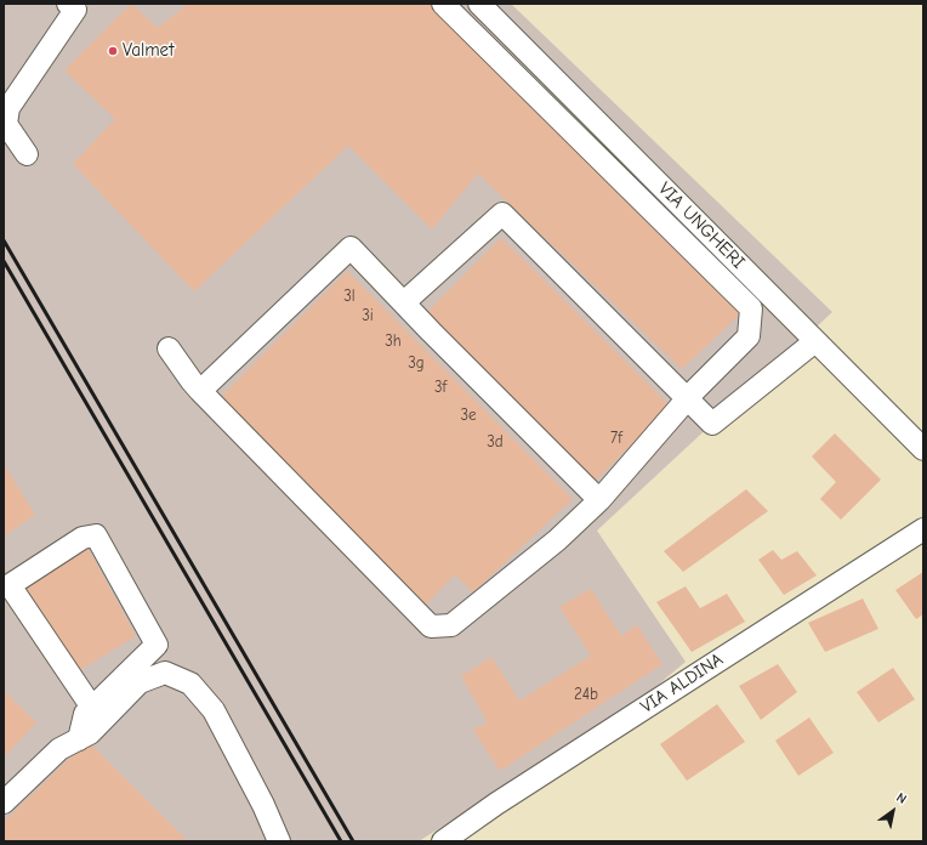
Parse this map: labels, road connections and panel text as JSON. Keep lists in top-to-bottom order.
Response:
{
  "streets": {
    "street": ["VIA UNGHERI", "VIA ALDINA"]
  },
  "places": ["Valmet"],
  "house_numbers": [
    "3l",
    "3i",
    "3h",
    "3g",
    "3f",
    "3e",
    "7f",
    "3d",
    "24b"
  ],
  "north": "top right"
}
